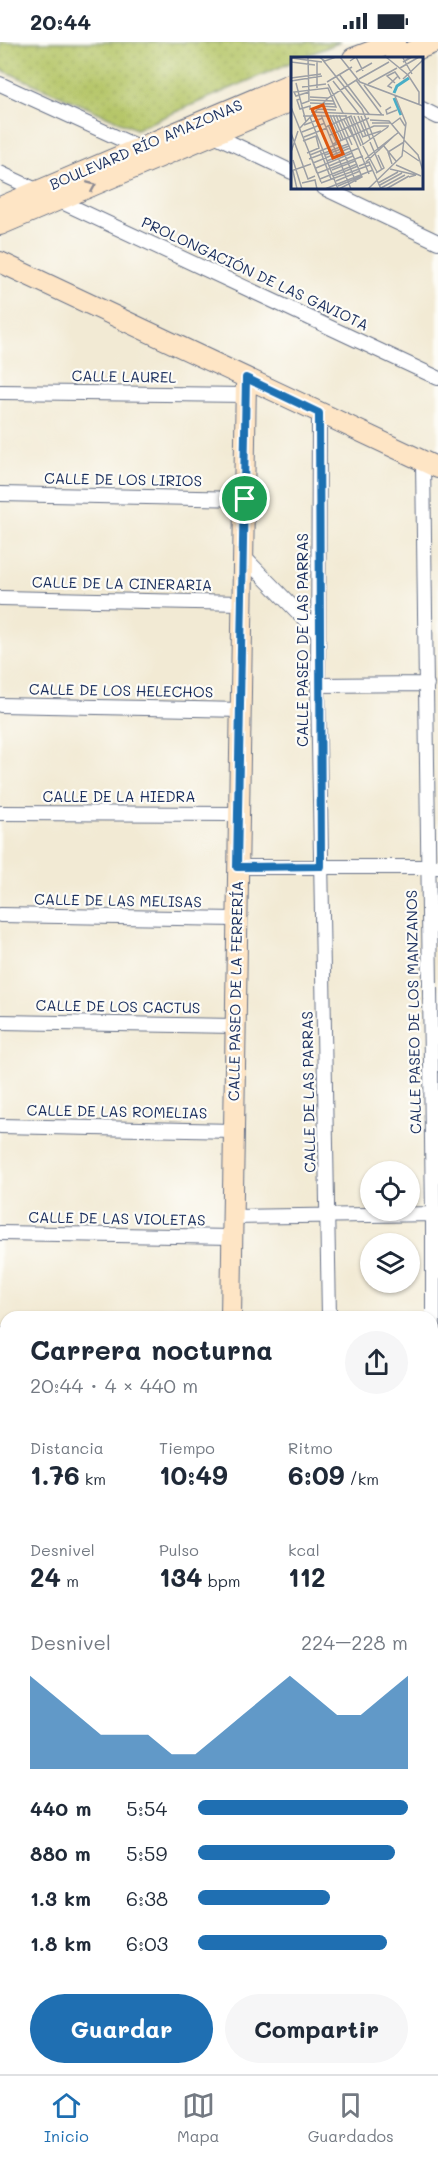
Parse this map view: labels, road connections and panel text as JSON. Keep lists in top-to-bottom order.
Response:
{
  "streets": {
    "street": [
      "BOULEVARD RÍO AMAZONAS",
      "PROLONGACIÓN DE LAS GAVIOTA",
      "CALLE LAUREL",
      "CALLE DE LOS LIRIOS",
      "CALLE DE LA CINERARIA",
      "CALLE PASEO DE LAS PARRAS",
      "CALLE DE LOS HELECHOS",
      "CALLE DE LA HIEDRA",
      "CALLE DE LAS MELISAS",
      "CALLE PASEO DE LA FERRERÍA",
      "CALLE DE LOS CACTUS",
      "CALLE PASEO DE LOS MANZANOS",
      "CALLE DE LAS PARRAS",
      "CALLE DE LAS ROMELIAS",
      "CALLE DE LAS VIOLETAS"
    ]
  },
  "crossings": [
    ["BOULEVARD RÍO AMAZONAS", "PROLONGACIÓN DE LAS GAVIOTA"],
    ["CALLE LAUREL", "CALLE PASEO DE LA FERRERÍA"],
    ["CALLE DE LOS LIRIOS", "CALLE PASEO DE LA FERRERÍA"],
    ["CALLE DE LA CINERARIA", "CALLE PASEO DE LA FERRERÍA"],
    ["CALLE PASEO DE LAS PARRAS", "CALLE DE LAS PARRAS"],
    ["CALLE DE LOS HELECHOS", "CALLE PASEO DE LA FERRERÍA"],
    ["CALLE DE LA HIEDRA", "CALLE PASEO DE LA FERRERÍA"],
    ["CALLE DE LAS MELISAS", "CALLE PASEO DE LA FERRERÍA"],
    ["CALLE PASEO DE LA FERRERÍA", "CALLE DE LOS CACTUS"],
    ["CALLE PASEO DE LA FERRERÍA", "CALLE DE LAS ROMELIAS"],
    ["CALLE PASEO DE LA FERRERÍA", "CALLE DE LAS VIOLETAS"]
  ],
  "page": {
    "status": "20:44",
    "heading": ["Carrera nocturna", "20:44 · 4 × 440 m"],
    "stats": [
      ["Distancia", "1.76 km"],
      ["Tiempo", "10:49"],
      ["Ritmo", "6:09 /km"],
      ["Desnivel", "24 m"],
      ["Pulso", "134 bpm"],
      ["kcal", "112"]
    ],
    "chart": ["Desnivel", "224–228 m"],
    "list": [
      {
        "name": "440 m",
        "note": "5:54"
      },
      {
        "name": "880 m",
        "note": "5:59"
      },
      {
        "name": "1.3 km",
        "note": "6:38"
      },
      {
        "name": "1.8 km",
        "note": "6:03"
      }
    ],
    "buttons": ["Guardar", "Compartir"],
    "tabs": ["Inicio", "Mapa", "Guardados"]
  }
}
